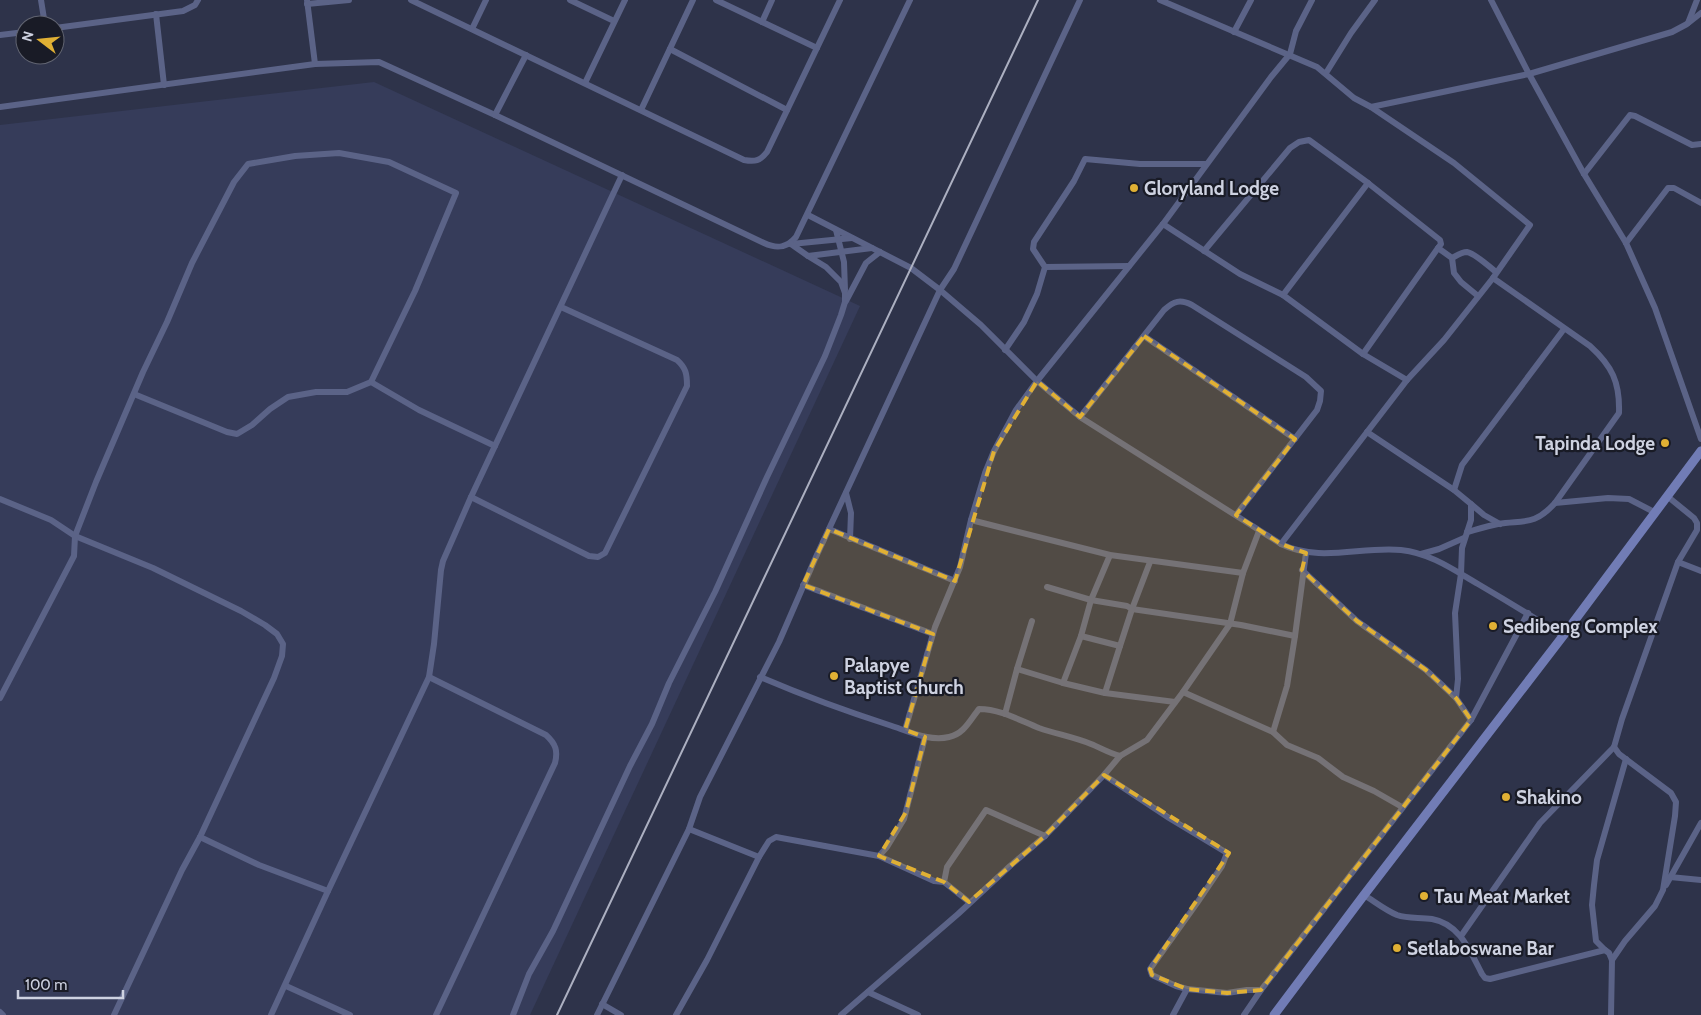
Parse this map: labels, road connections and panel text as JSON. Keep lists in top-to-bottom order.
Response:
{
  "places": [
    "Gloryland Lodge",
    "Tapinda Lodge",
    "Sedibeng Complex",
    "Palapye Baptist Church",
    "Shakino",
    "Tau Meat Market",
    "Setlaboswane Bar"
  ],
  "scale_bar": "100 m",
  "north": "left"
}
